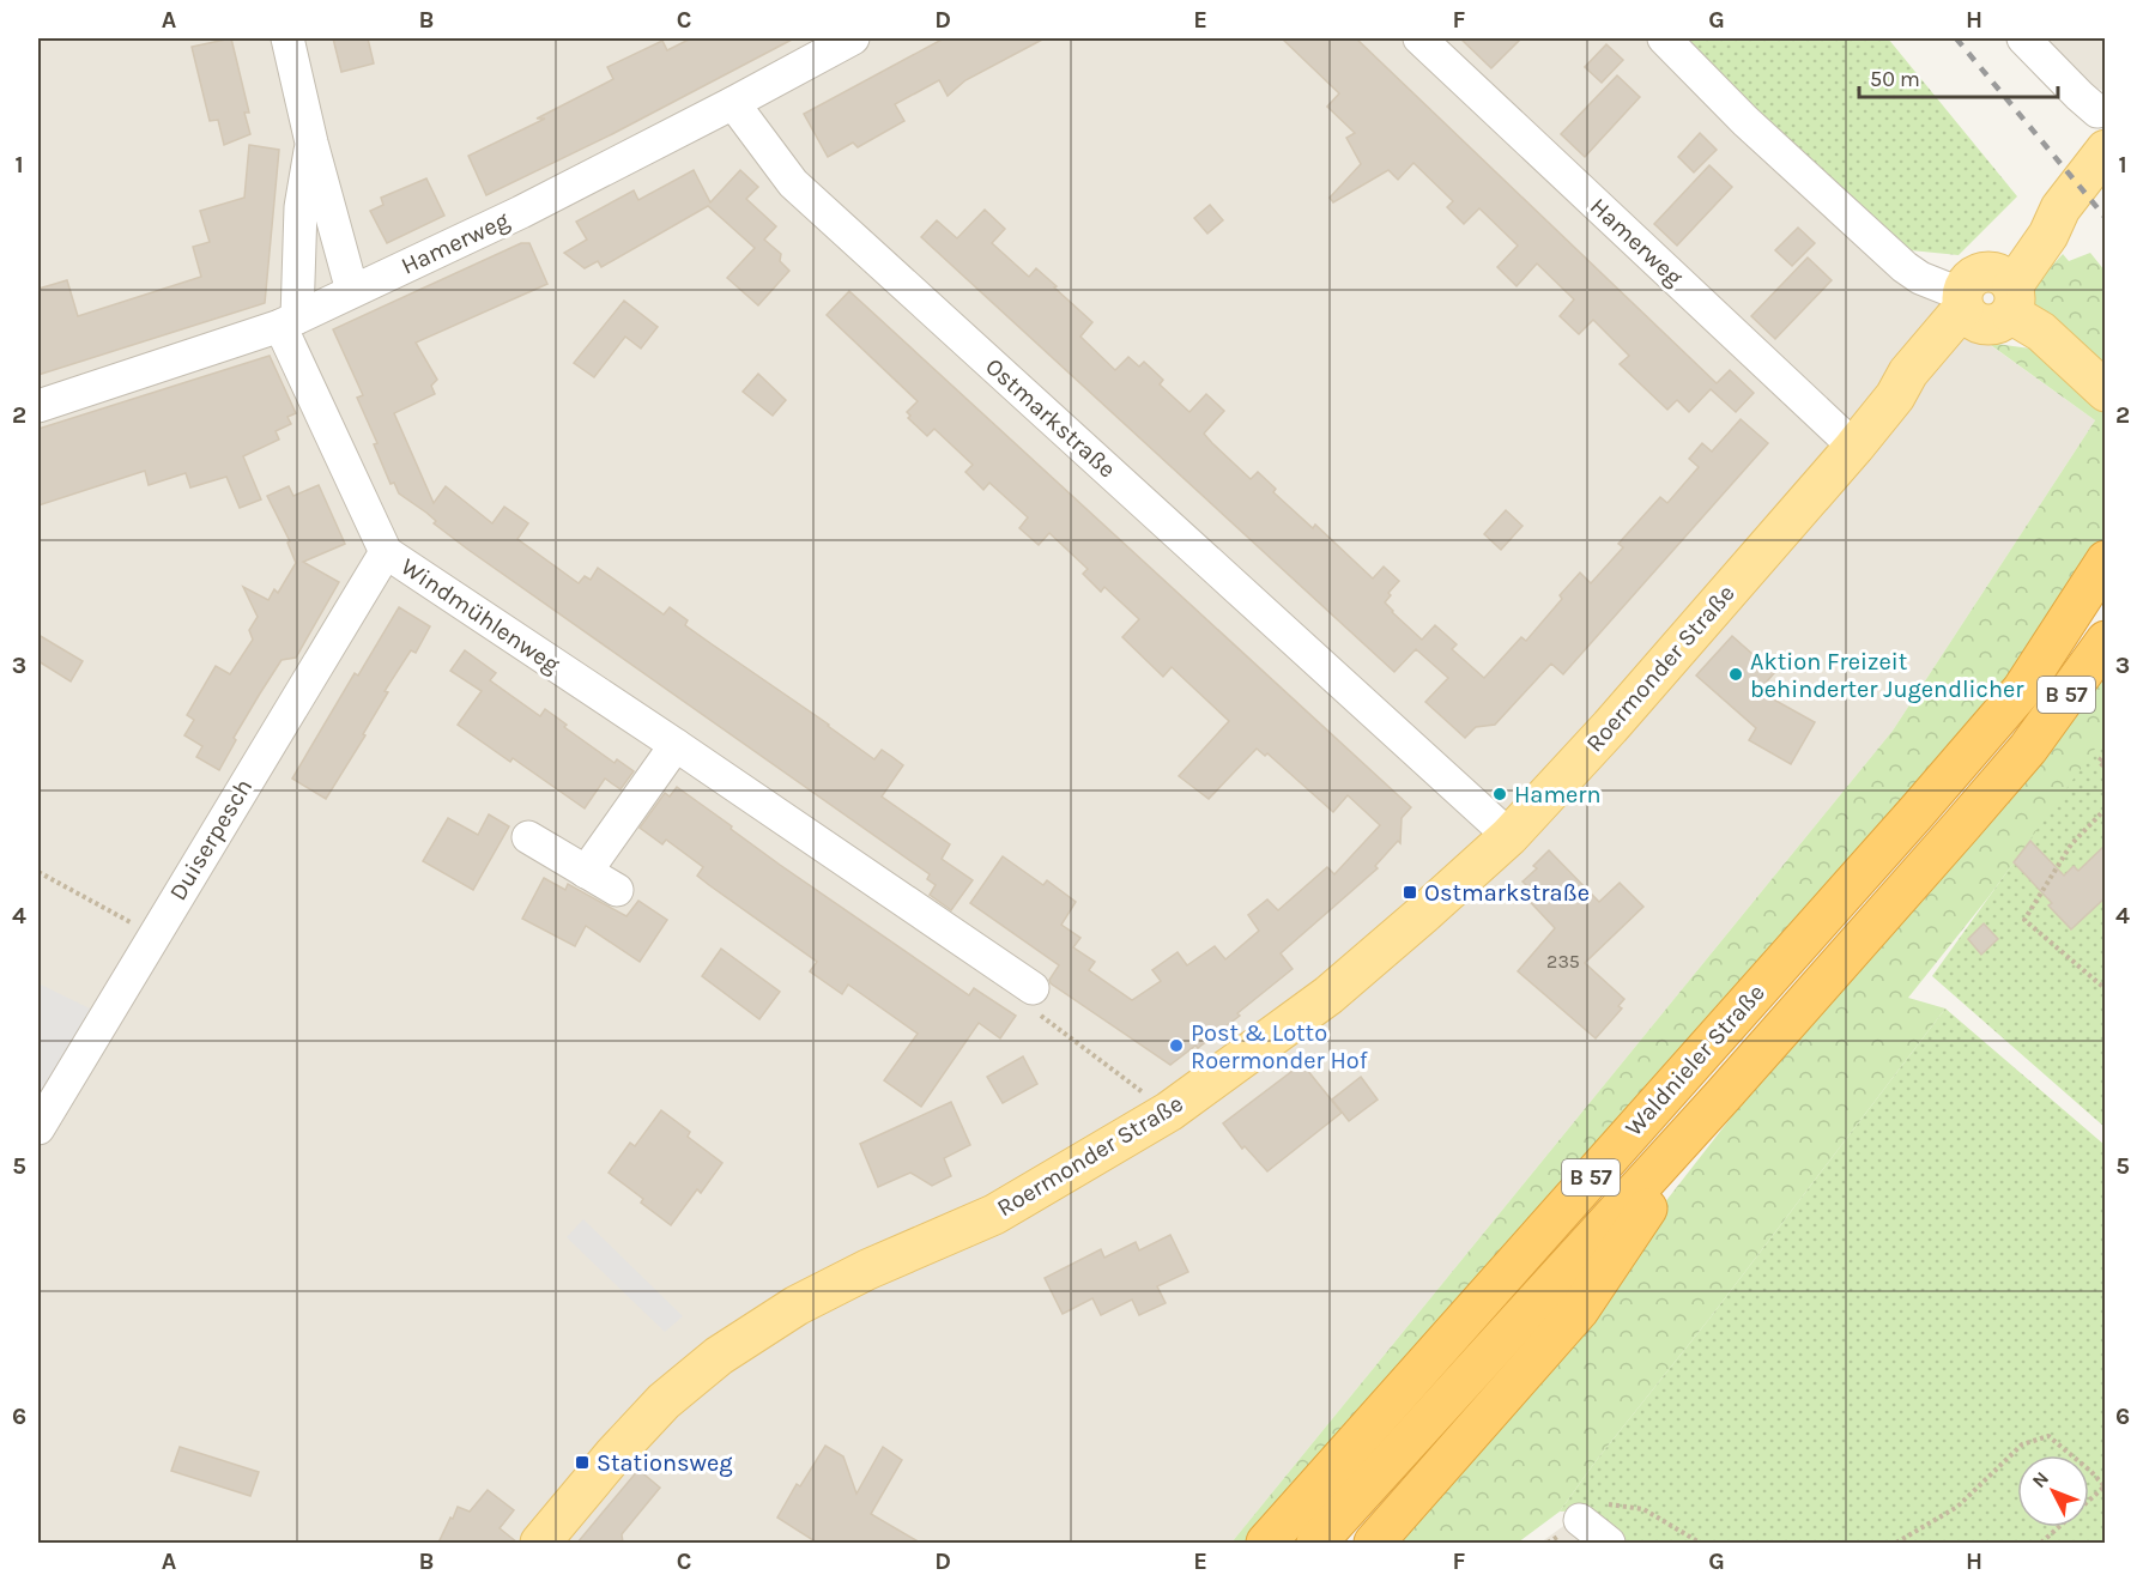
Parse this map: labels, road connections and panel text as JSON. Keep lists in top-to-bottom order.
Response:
{
  "streets": {
    "highway": ["B 57", "Waldnieler Straße"],
    "main road": ["Roermonder Straße"],
    "street": [
      "Hamerweg",
      "Ostmarkstraße",
      "Windmühlenweg",
      "Duiserpesch"
    ]
  },
  "crossings": [
    ["Hamerweg", "Ostmarkstraße"],
    ["Hamerweg", "Windmühlenweg"],
    ["Hamerweg", "Roermonder Straße"],
    ["Ostmarkstraße", "Roermonder Straße"],
    ["Windmühlenweg", "Duiserpesch"]
  ],
  "places": {
    "other": ["Aktion Freizeit behinderter Jugendlicher", "Hamern", "Post & Lotto Roermonder Hof"],
    "transit": ["Ostmarkstraße", "Stationsweg"]
  },
  "house_numbers": ["235"],
  "scale_bar": "50 m",
  "north": "top left",
  "grid": {
    "columns": [
      "A",
      "B",
      "C",
      "D",
      "E",
      "F",
      "G",
      "H"
    ],
    "rows": [
      "1",
      "2",
      "3",
      "4",
      "5",
      "6"
    ]
  }
}
